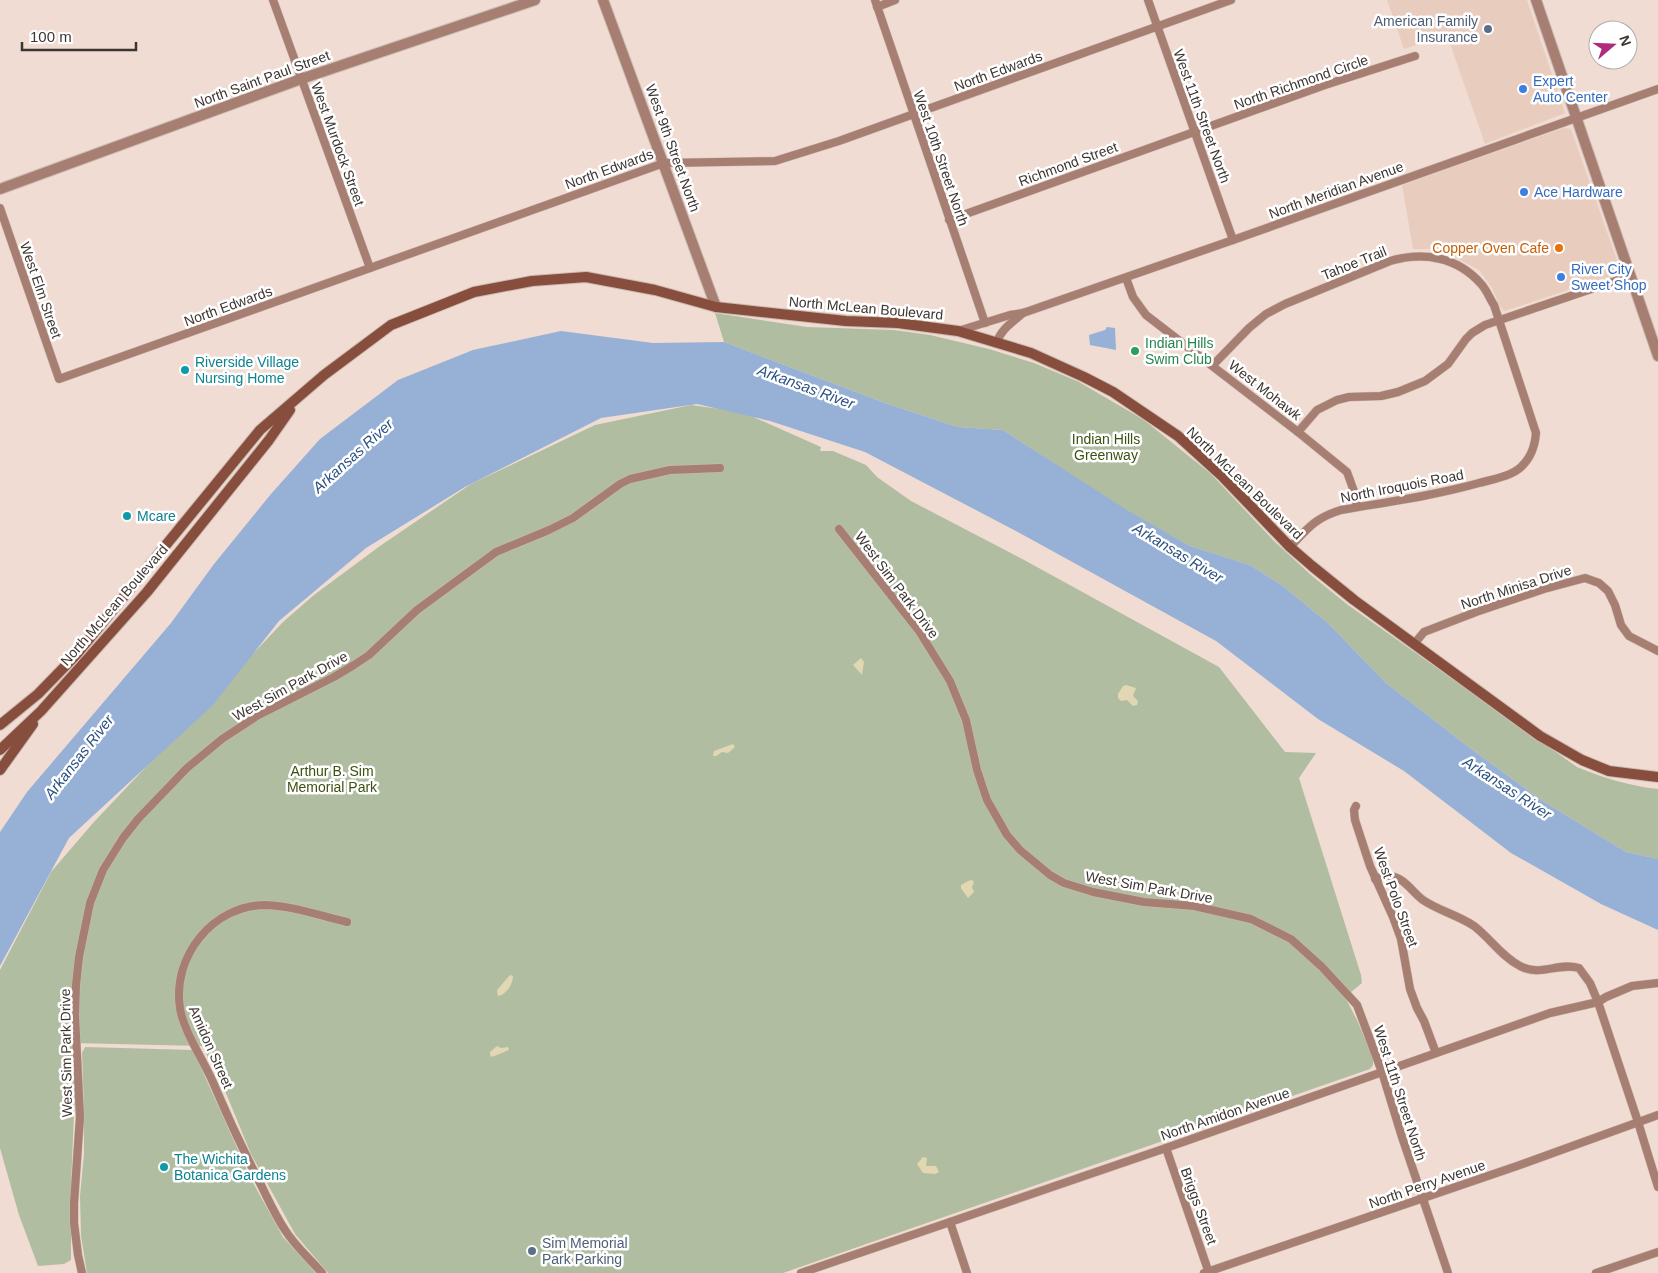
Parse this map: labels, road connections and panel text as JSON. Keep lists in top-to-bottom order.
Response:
{
  "streets": {
    "main road": ["North McLean Boulevard"],
    "street": [
      "North Edwards",
      "North Saint Paul Street",
      "North Richmond Circle",
      "West 11th Street North",
      "West Murdock Street",
      "West 9th Street North",
      "West 10th Street North",
      "Richmond Street",
      "North Meridian Avenue",
      "Tahoe Trail",
      "West Elm Street",
      "West Mohawk",
      "North Iroquois Road",
      "West Sim Park Drive",
      "North Minisa Drive",
      "West Polo Street",
      "Amidon Street",
      "North Amidon Avenue",
      "North Perry Avenue",
      "Briggs Street"
    ]
  },
  "crossings": [
    ["North Edwards", "West 11th Street North"],
    ["North Edwards", "West Murdock Street"],
    ["North Edwards", "West 9th Street North"],
    ["North Edwards", "West 10th Street North"],
    ["North Edwards", "West Elm Street"],
    ["North Saint Paul Street", "West Murdock Street"],
    ["North Richmond Circle", "West 11th Street North"],
    ["North Richmond Circle", "Richmond Street"],
    ["West 11th Street North", "Richmond Street"],
    ["West 11th Street North", "North Meridian Avenue"],
    ["West 11th Street North", "West Sim Park Drive"],
    ["West 11th Street North", "North Amidon Avenue"],
    ["West 11th Street North", "North Perry Avenue"],
    ["West 9th Street North", "North McLean Boulevard"],
    ["West 10th Street North", "Richmond Street"],
    ["West 10th Street North", "North Meridian Avenue"],
    ["North Meridian Avenue", "North McLean Boulevard"],
    ["North Meridian Avenue", "West Mohawk"],
    ["Tahoe Trail", "West Mohawk"],
    ["Tahoe Trail", "North Iroquois Road"],
    ["North McLean Boulevard", "North Iroquois Road"],
    ["North McLean Boulevard", "North Minisa Drive"],
    ["West Mohawk", "North Iroquois Road"],
    ["West Polo Street", "North Amidon Avenue"],
    ["North Amidon Avenue", "Briggs Street"],
    ["North Perry Avenue", "Briggs Street"]
  ],
  "water": ["Arkansas River"],
  "parks": ["Indian Hills Greenway", "Arthur B. Sim Memorial Park"],
  "places": [
    "American Family Insurance",
    "Expert Auto Center",
    "Ace Hardware",
    "Copper Oven Cafe",
    "River City Sweet Shop",
    "Indian Hills Swim Club",
    "Riverside Village Nursing Home",
    "Mcare",
    "The Wichita Botanica Gardens",
    "Sim Memorial Park Parking"
  ],
  "scale_bar": "100 m",
  "north": "right"
}
